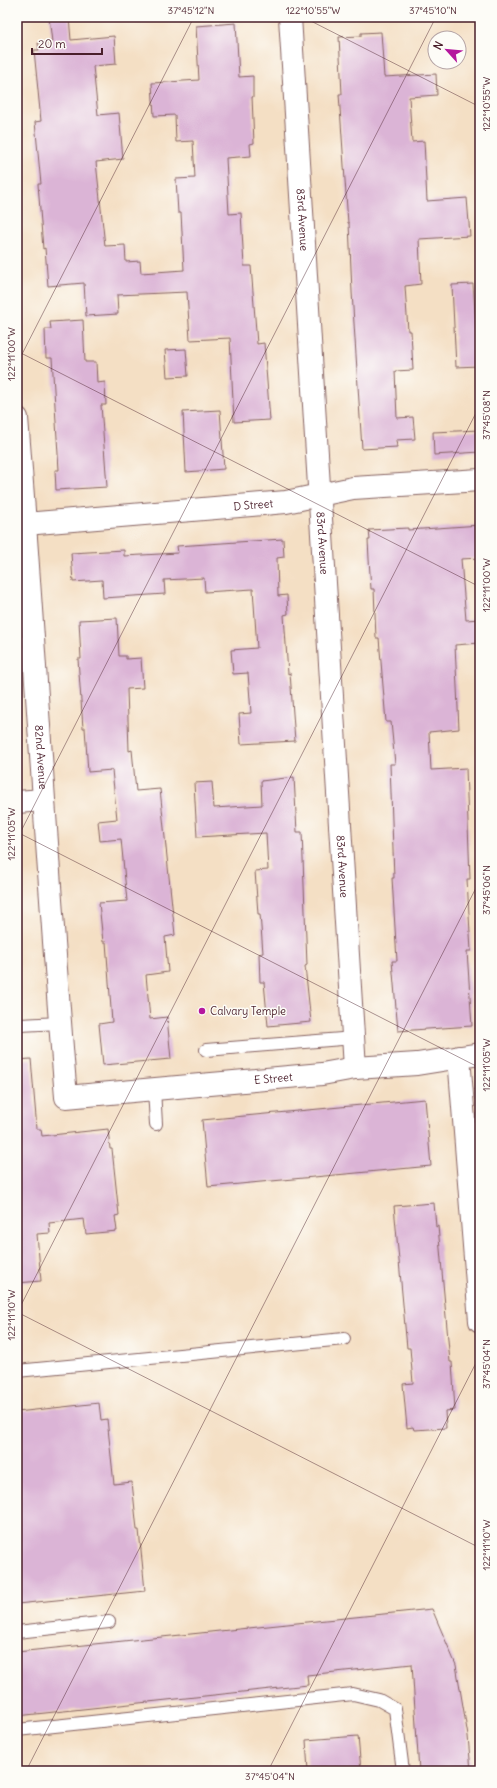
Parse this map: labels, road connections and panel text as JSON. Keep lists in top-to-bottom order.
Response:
{
  "streets": {
    "street": [
      "83rd Avenue",
      "D Street",
      "82nd Avenue",
      "E Street"
    ]
  },
  "crossings": [
    ["83rd Avenue", "D Street"],
    ["83rd Avenue", "E Street"],
    ["D Street", "82nd Avenue"],
    ["82nd Avenue", "E Street"]
  ],
  "places": ["Calvary Temple"],
  "scale_bar": "20 m",
  "north": "top left",
  "coordinates": [
    "37°45'12\"N",
    "122°10'55\"W",
    "37°45'10\"N",
    "122°11'00\"W",
    "37°45'08\"N",
    "122°11'05\"W",
    "37°45'06\"N",
    "122°11'10\"W",
    "37°45'04\"N"
  ]
}
